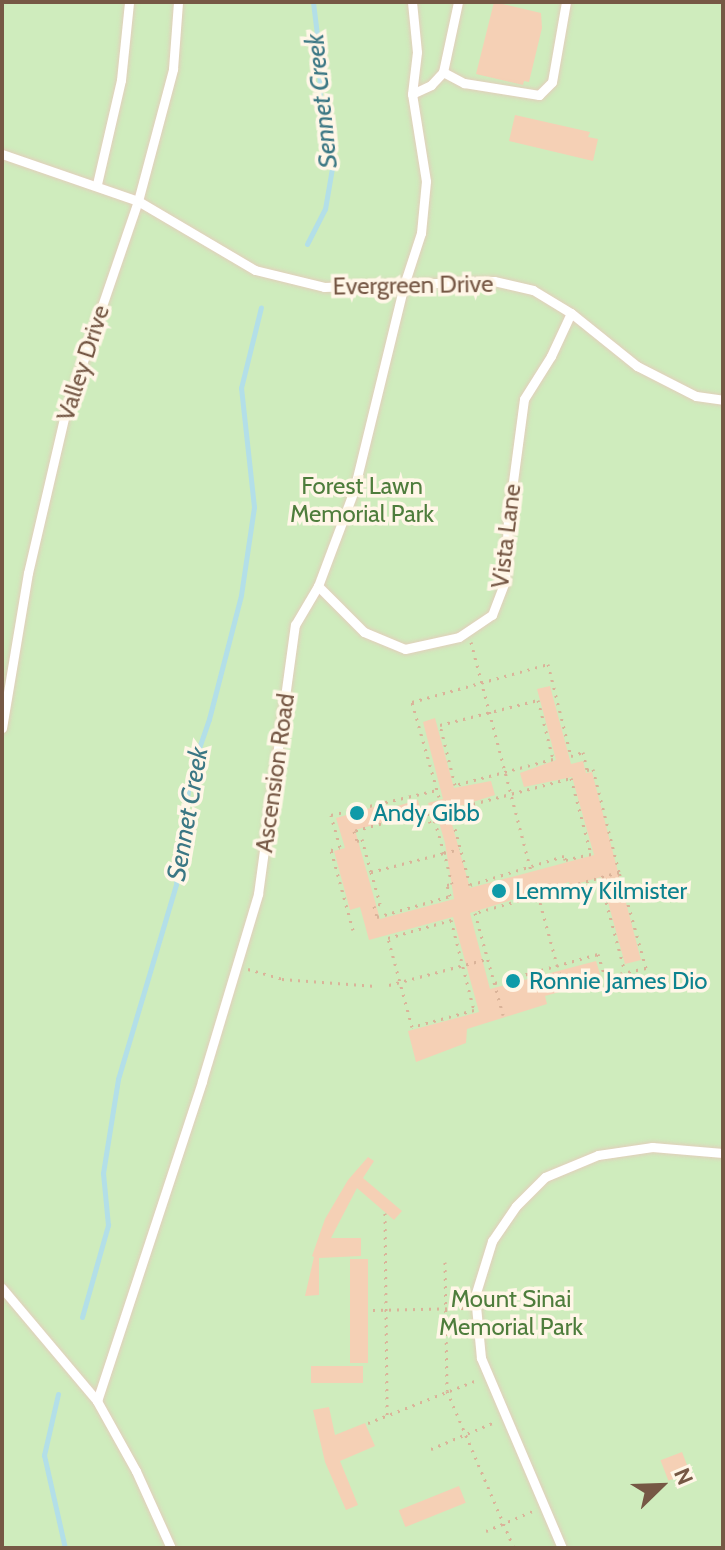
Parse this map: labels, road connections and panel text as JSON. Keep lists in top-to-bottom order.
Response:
{
  "streets": {
    "lane": [
      "Evergreen Drive",
      "Valley Drive",
      "Vista Lane",
      "Ascension Road"
    ]
  },
  "crossings": [
    ["Evergreen Drive", "Valley Drive"],
    ["Evergreen Drive", "Vista Lane"],
    ["Evergreen Drive", "Ascension Road"],
    ["Vista Lane", "Ascension Road"]
  ],
  "water": ["Sennet Creek"],
  "parks": ["Forest Lawn Memorial Park", "Mount Sinai Memorial Park"],
  "places": ["Andy Gibb", "Lemmy Kilmister", "Ronnie James Dio"],
  "north": "top right"
}
